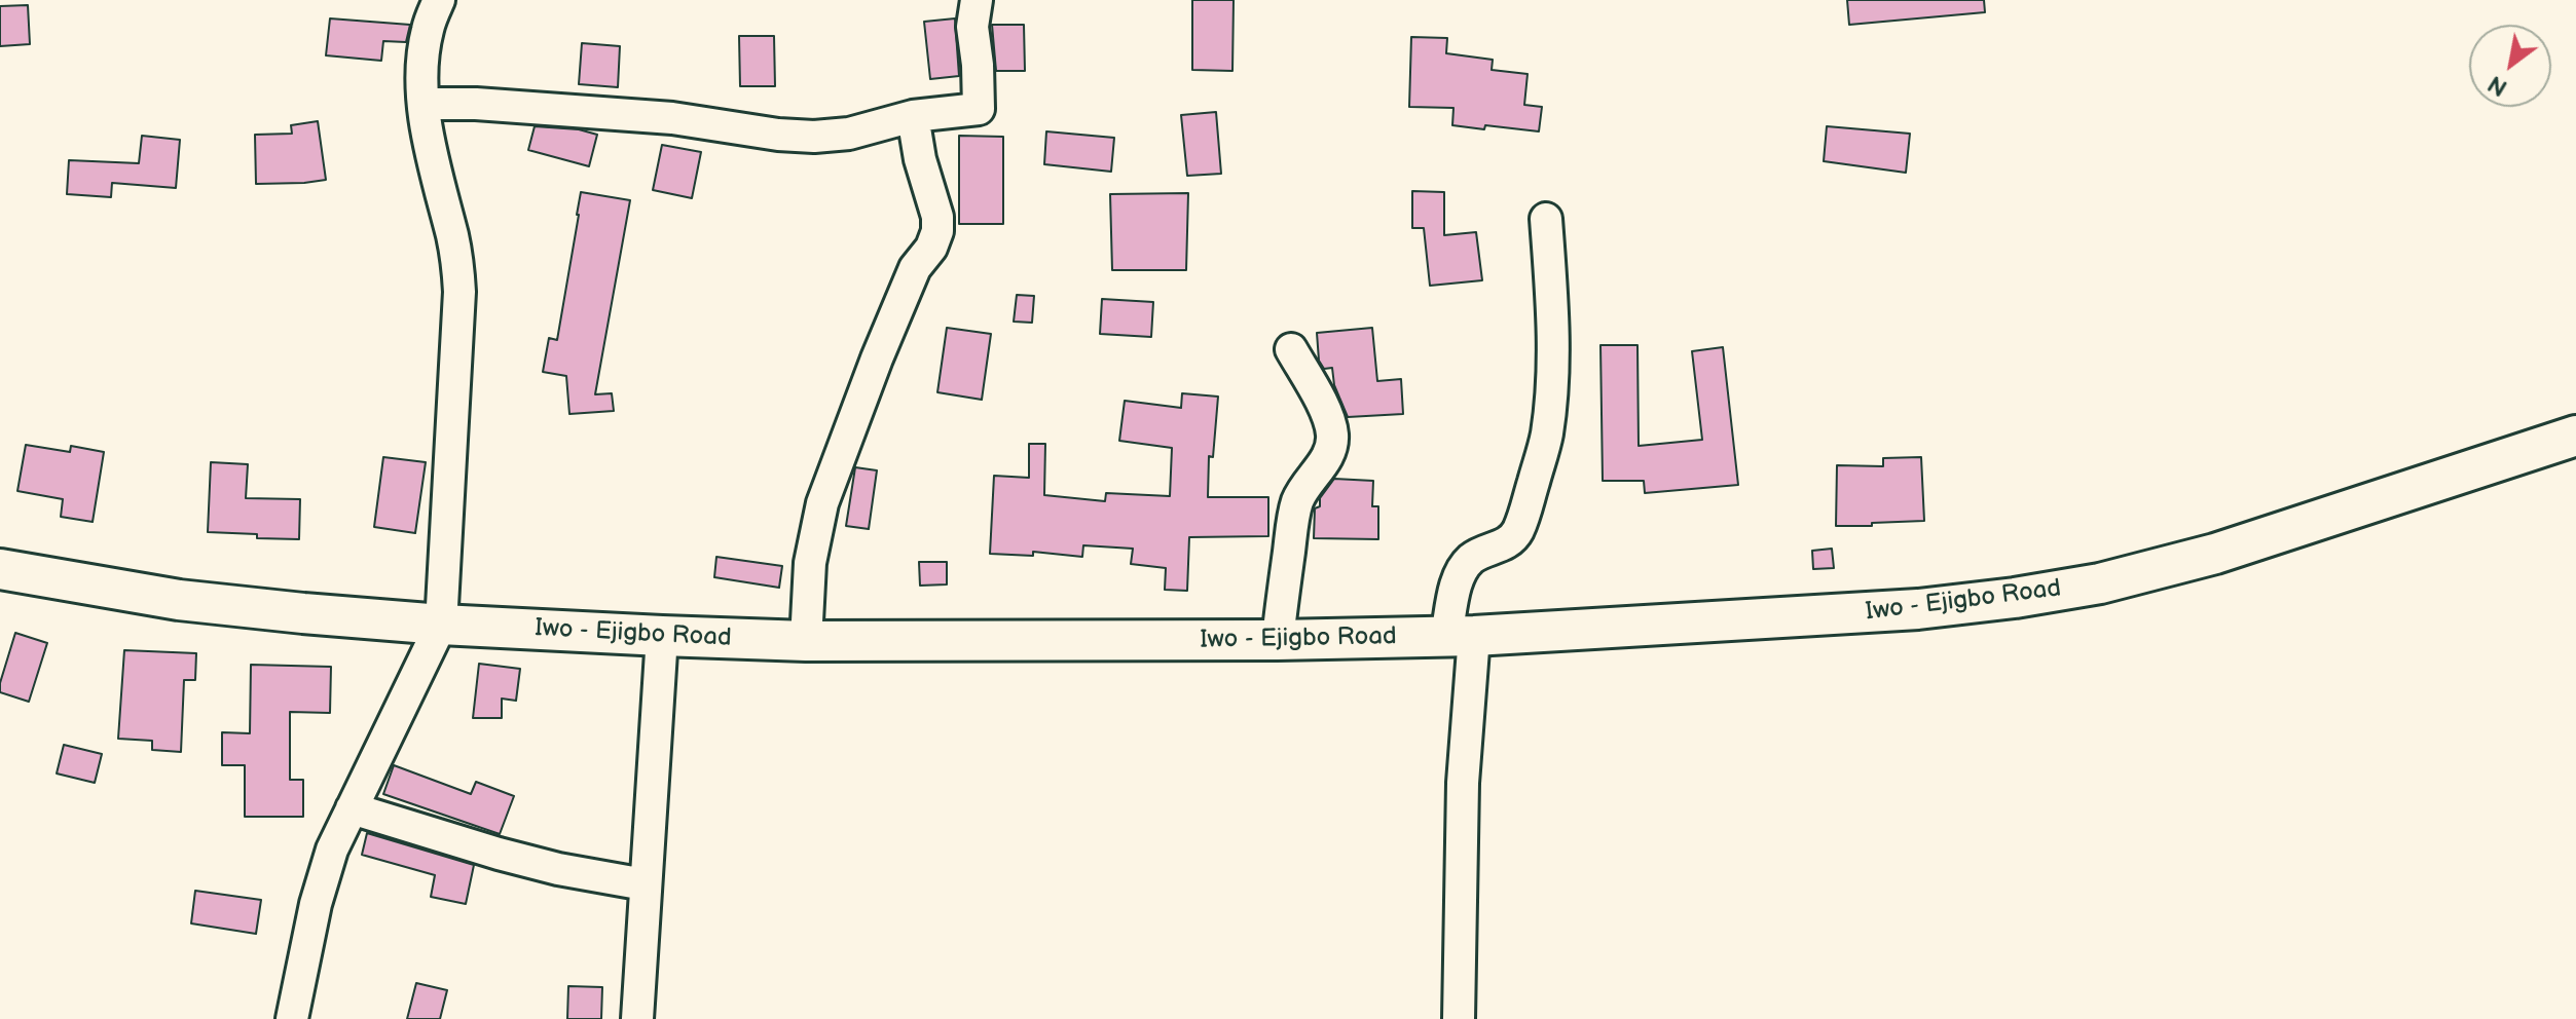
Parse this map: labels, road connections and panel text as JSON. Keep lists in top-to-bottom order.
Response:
{
  "streets": {
    "main road": ["Iwo - Ejigbo Road"]
  },
  "north": "bottom left"
}
